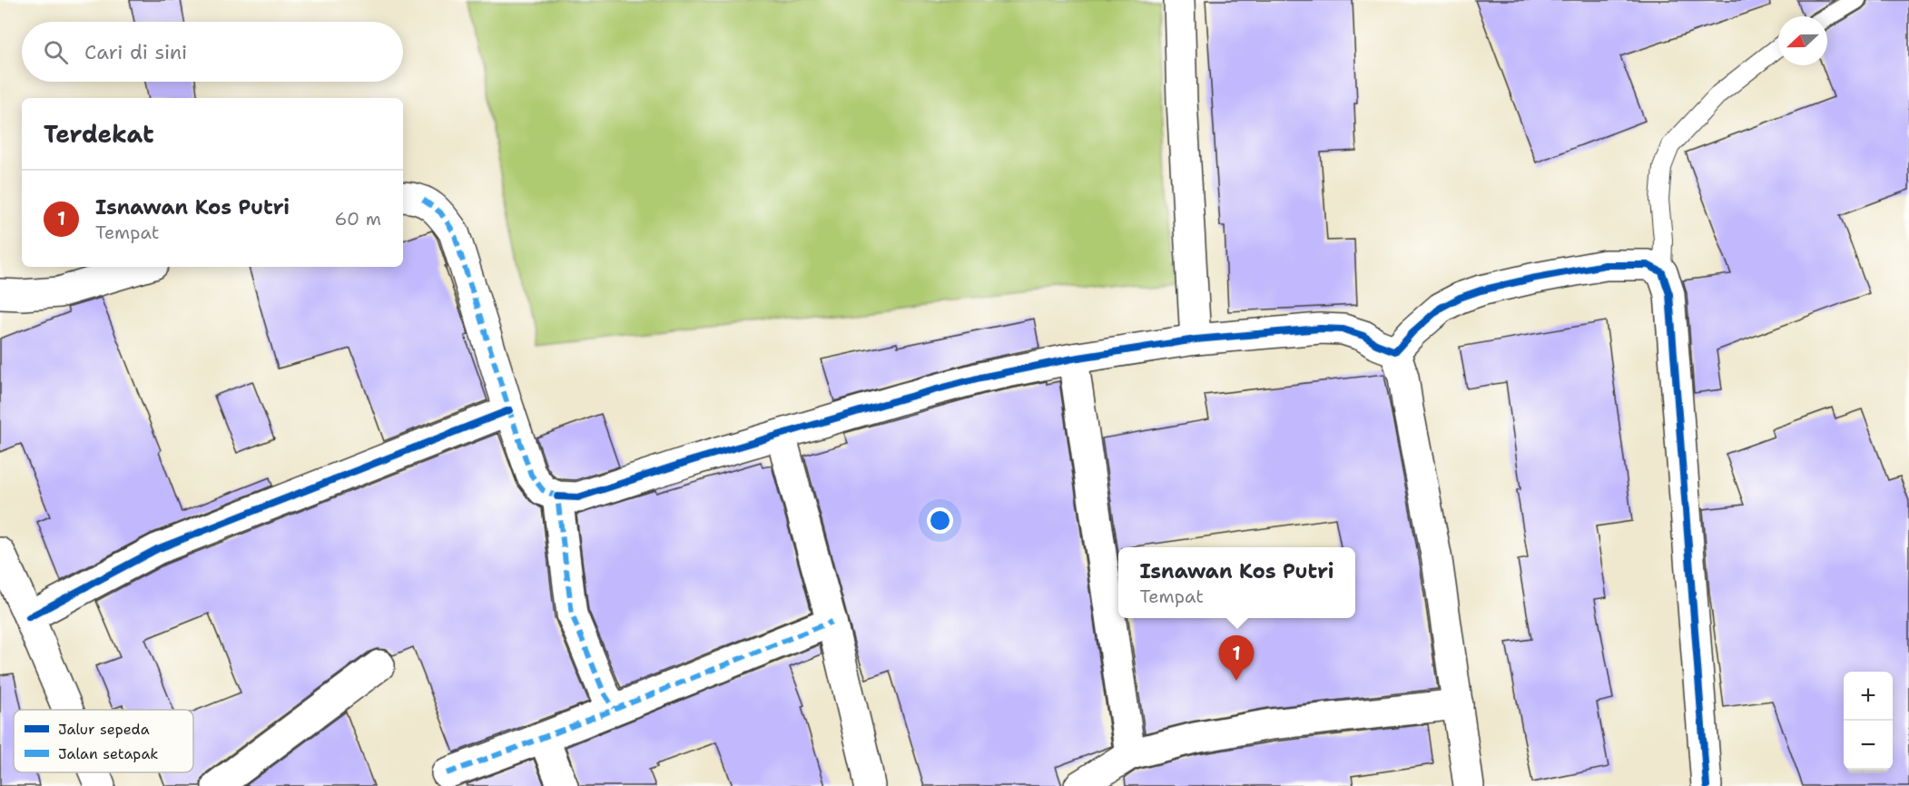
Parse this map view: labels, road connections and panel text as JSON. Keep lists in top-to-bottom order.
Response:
{
  "legend": ["Jalur sepeda", "Jalan setapak"],
  "north": "left",
  "page": {
    "search": "Cari di sini",
    "heading": "Terdekat",
    "list": [
      {
        "mark": "1",
        "name": "Isnawan Kos Putri",
        "note": "Tempat",
        "value": "60 m"
      }
    ],
    "popup": ["Isnawan Kos Putri", "Tempat"],
    "pins": "1",
    "map_buttons": ["+", "−"]
  }
}
